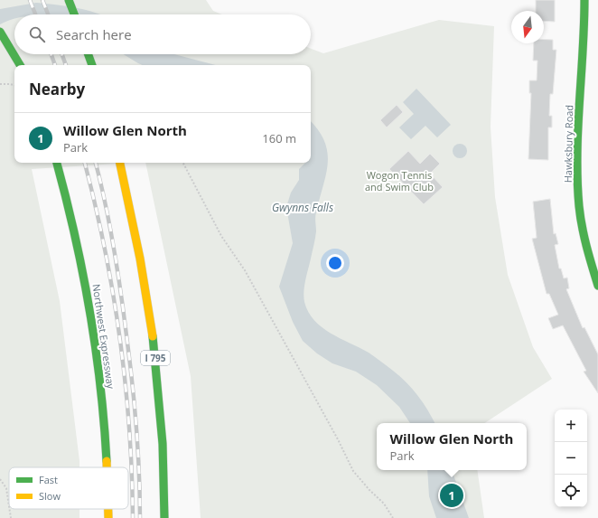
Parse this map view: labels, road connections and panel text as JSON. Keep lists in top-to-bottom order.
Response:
{
  "streets": {
    "main road": ["Hawksbury Road", "Northwest Expressway", "I 795"]
  },
  "water": ["Gwynns Falls"],
  "parks": ["Wogon Tennis and Swim Club"],
  "legend": ["Fast", "Slow"],
  "north": "bottom",
  "page": {
    "search": "Search here",
    "heading": "Nearby",
    "list": [
      {
        "mark": "1",
        "name": "Willow Glen North",
        "note": "Park",
        "value": "160 m"
      }
    ],
    "map_buttons": ["+", "−"],
    "popup": ["Willow Glen North", "Park"],
    "pins": "1"
  }
}
